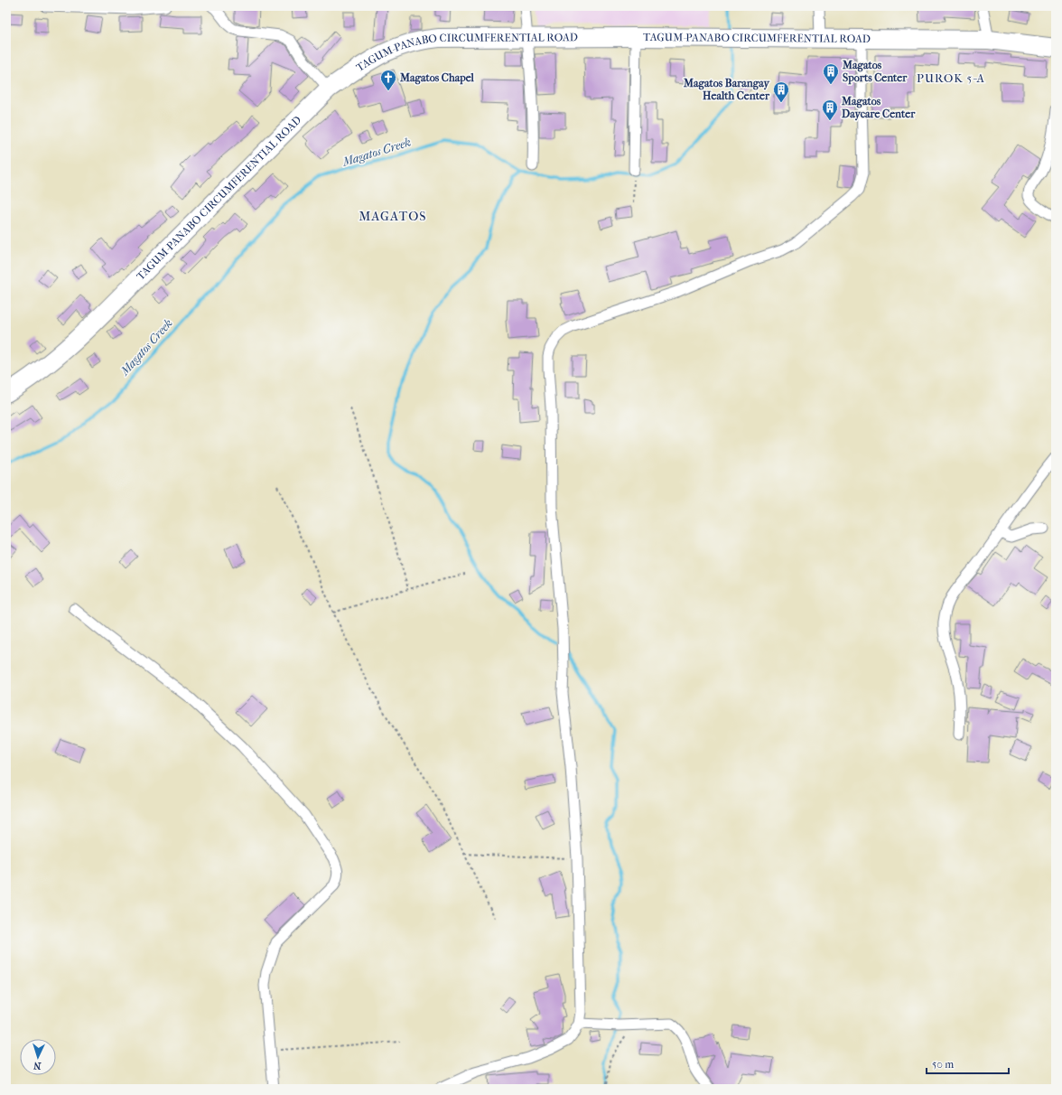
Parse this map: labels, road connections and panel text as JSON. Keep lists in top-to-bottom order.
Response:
{
  "streets": {
    "highway": ["TAGUM-PANABO CIRCUMFERENTIAL ROAD"]
  },
  "districts": ["PUROK 5-A", "MAGATOS"],
  "water": ["Magatos Creek"],
  "places": {
    "building": ["Magatos Sports Center", "Magatos Barangay Health Center", "Magatos Daycare Center"],
    "church": ["Magatos Chapel"]
  },
  "scale_bar": "50 m",
  "north": "bottom"
}
